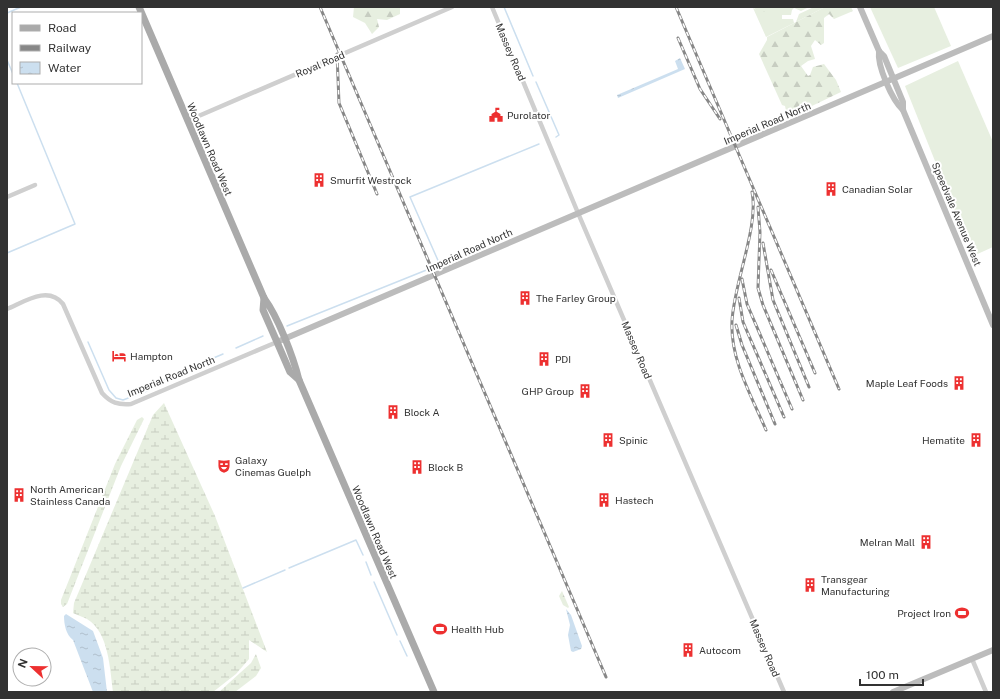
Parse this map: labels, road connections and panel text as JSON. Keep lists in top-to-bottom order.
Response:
{
  "streets": {
    "main road": ["Woodlawn Road West"],
    "street": [
      "Massey Road",
      "Royal Road",
      "Imperial Road North",
      "Speedvale Avenue West"
    ]
  },
  "crossings": [
    ["Massey Road", "Imperial Road North"],
    ["Royal Road", "Woodlawn Road West"],
    ["Imperial Road North", "Woodlawn Road West"],
    ["Imperial Road North", "Speedvale Avenue West"]
  ],
  "places": {
    "public building": ["Purolator"],
    "building": [
      "Smurfit Westrock",
      "Canadian Solar",
      "The Farley Group",
      "PDI",
      "Maple Leaf Foods",
      "GHP Group",
      "Block A",
      "Spinic",
      "Hematite",
      "Block B",
      "North American Stainless Canada",
      "Hastech",
      "Melran Mall",
      "Transgear Manufacturing",
      "Autocom"
    ],
    "hotel": ["Hampton"],
    "theatre": ["Galaxy Cinemas Guelph"],
    "sports": ["Project Iron", "Health Hub"]
  },
  "legend": ["Road", "Railway", "Water"],
  "scale_bar": "100 m",
  "north": "left"
}
